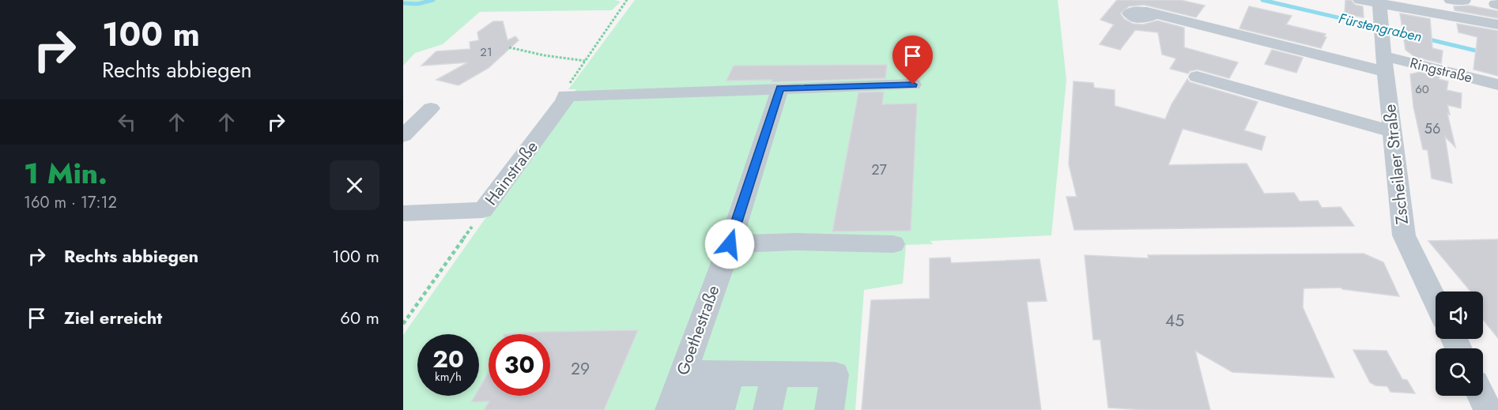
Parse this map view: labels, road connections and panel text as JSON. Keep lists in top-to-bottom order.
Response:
{
  "streets": {
    "street": [
      "Ringstraße",
      "Zscheilaer Straße",
      "Hainstraße",
      "Goethestraße"
    ]
  },
  "crossings": [
    ["Ringstraße", "Zscheilaer Straße"]
  ],
  "water": ["Fürstengraben"],
  "house_numbers": [
    "21",
    "60",
    "56",
    "27",
    "45",
    "29"
  ],
  "page": {
    "turn": ["100 m", "Rechts abbiegen"],
    "heading": ["1 Min.", "160 m · 17:12"],
    "list": [
      {
        "name": "Rechts abbiegen",
        "value": "100 m"
      },
      {
        "name": "Ziel erreicht",
        "value": "60 m"
      }
    ],
    "speed": "20 km/h",
    "limit": "30"
  }
}
